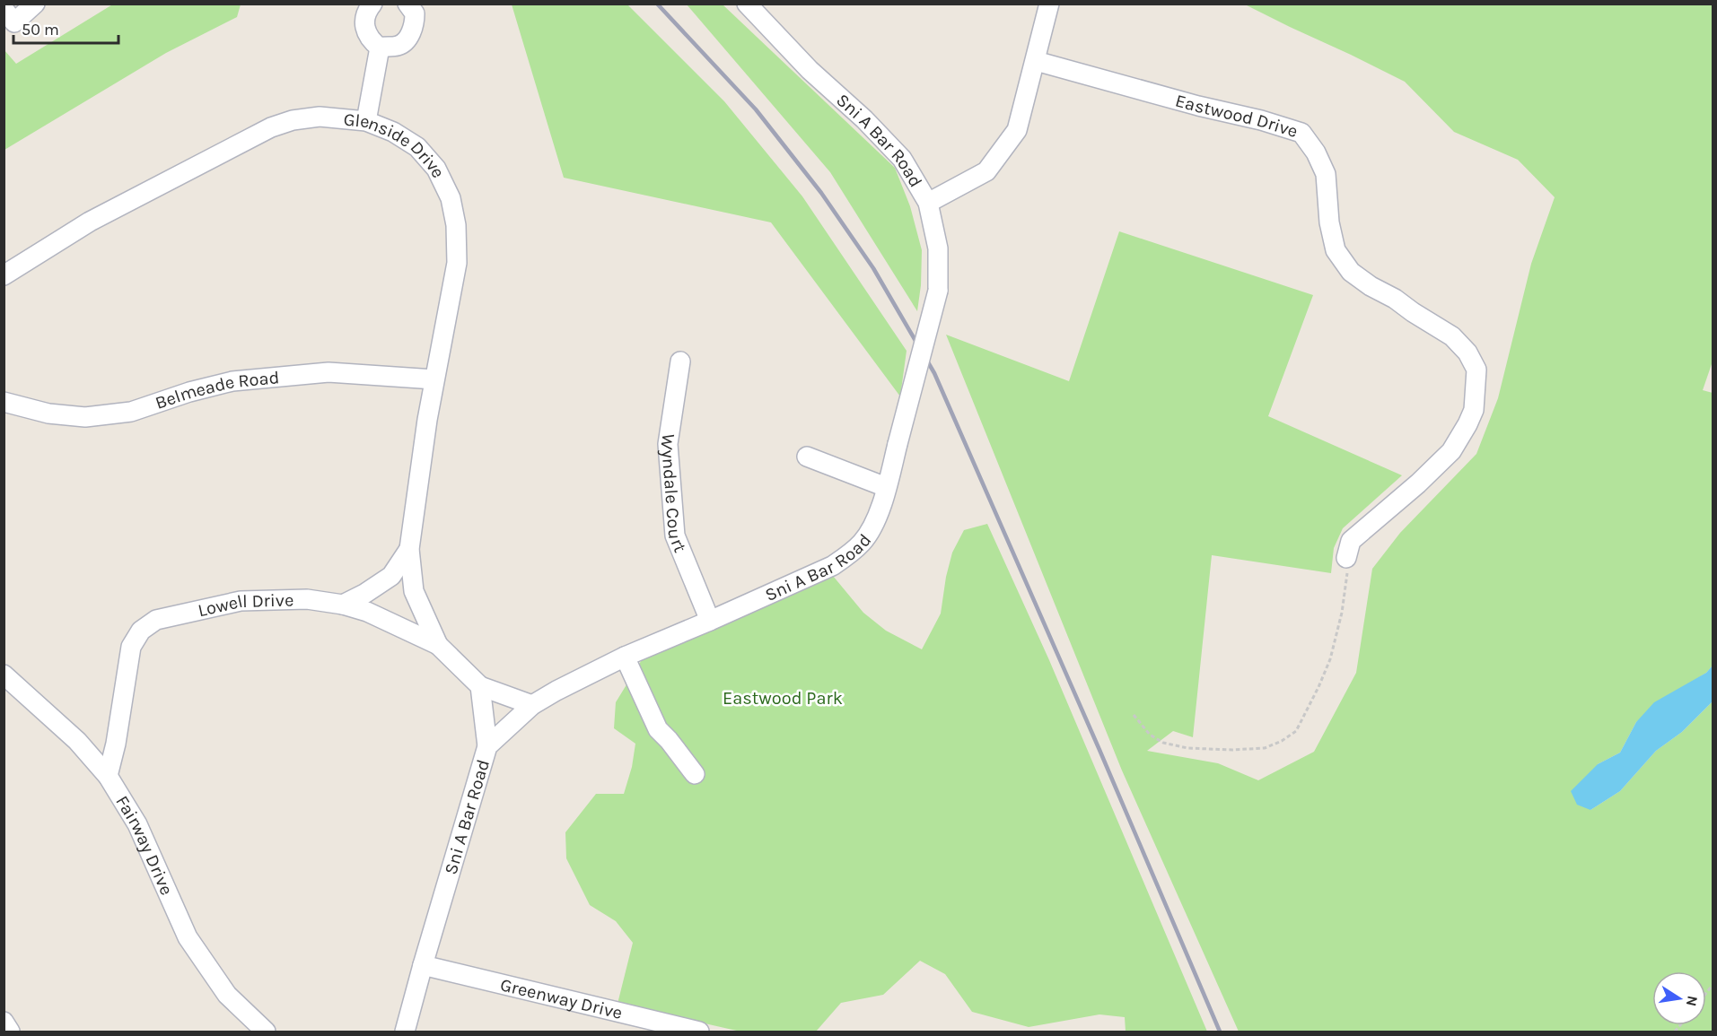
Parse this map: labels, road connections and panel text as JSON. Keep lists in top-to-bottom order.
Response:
{
  "streets": {
    "street": [
      "Eastwood Drive",
      "Sni A Bar Road",
      "Glenside Drive",
      "Belmeade Road",
      "Wyndale Court",
      "Lowell Drive",
      "Fairway Drive",
      "Greenway Drive"
    ]
  },
  "crossings": [
    ["Sni A Bar Road", "Wyndale Court"],
    ["Sni A Bar Road", "Lowell Drive"],
    ["Sni A Bar Road", "Greenway Drive"],
    ["Glenside Drive", "Belmeade Road"],
    ["Glenside Drive", "Lowell Drive"],
    ["Lowell Drive", "Fairway Drive"]
  ],
  "parks": ["Eastwood Park"],
  "scale_bar": "50 m",
  "north": "right"
}
